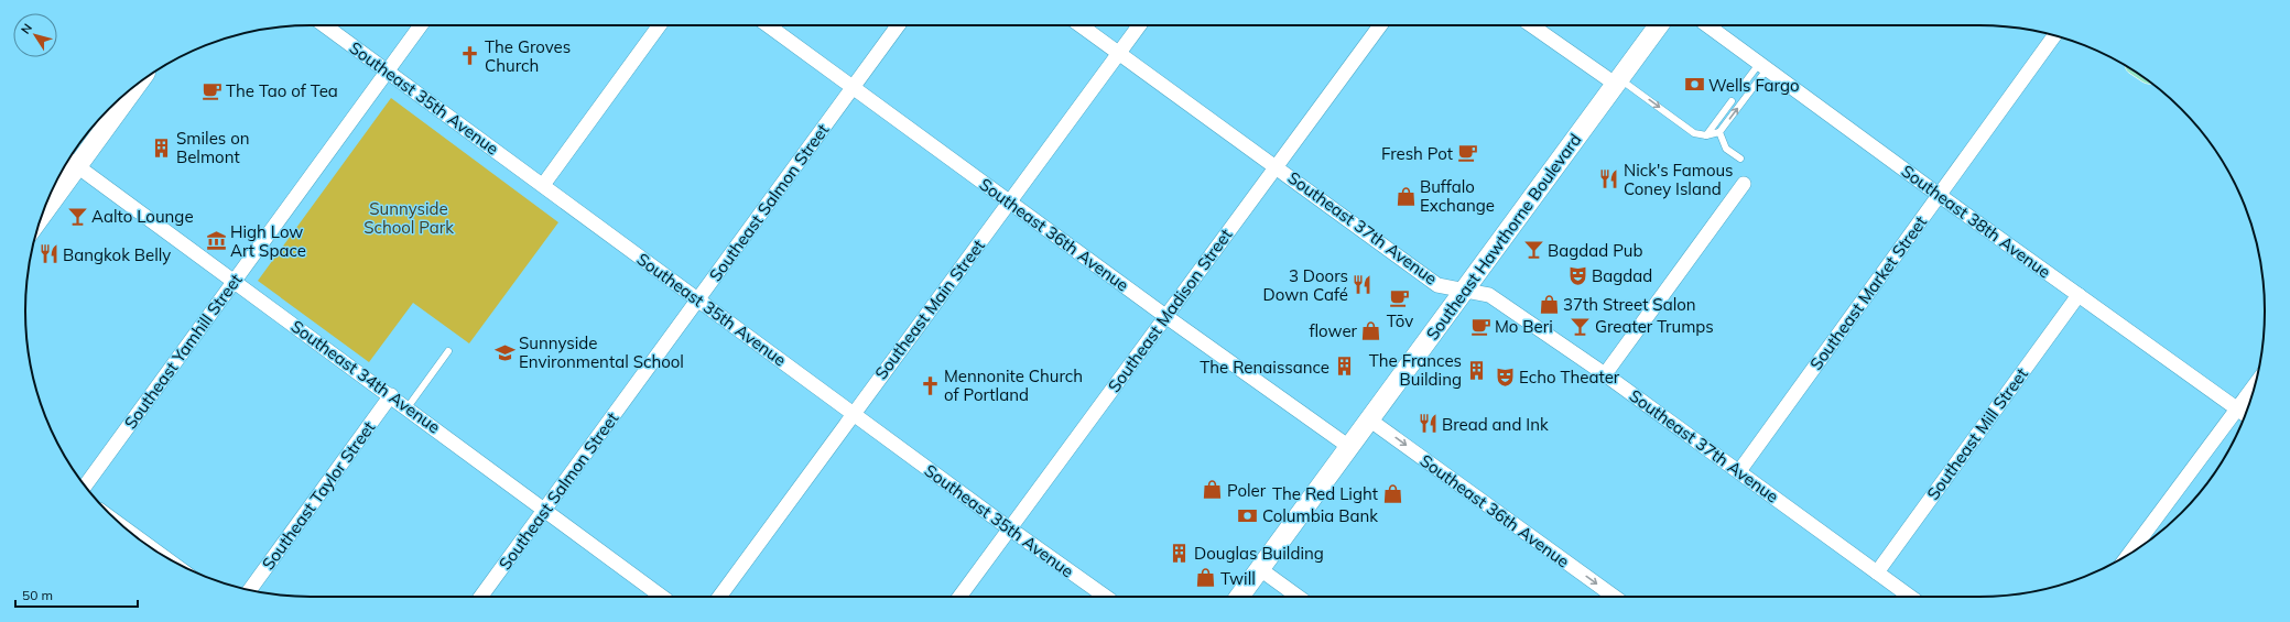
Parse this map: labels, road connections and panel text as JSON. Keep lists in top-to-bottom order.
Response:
{
  "streets": {
    "main road": ["Southeast Hawthorne Boulevard"],
    "street": [
      "Southeast 35th Avenue",
      "Southeast Salmon Street",
      "Southeast 38th Avenue",
      "Southeast 37th Avenue",
      "Southeast 36th Avenue",
      "Southeast Market Street",
      "Southeast Main Street",
      "Southeast Madison Street",
      "Southeast Yamhill Street",
      "Southeast 34th Avenue",
      "Southeast Mill Street",
      "Southeast Taylor Street"
    ]
  },
  "crossings": [
    ["Southeast 35th Avenue", "Southeast Salmon Street"],
    ["Southeast 35th Avenue", "Southeast Main Street"],
    ["Southeast 35th Avenue", "Southeast Madison Street"],
    ["Southeast 35th Avenue", "Southeast Yamhill Street"],
    ["Southeast Salmon Street", "Southeast 36th Avenue"],
    ["Southeast Salmon Street", "Southeast 34th Avenue"],
    ["Southeast 38th Avenue", "Southeast Market Street"],
    ["Southeast 38th Avenue", "Southeast Mill Street"],
    ["Southeast 37th Avenue", "Southeast Hawthorne Boulevard"],
    ["Southeast 37th Avenue", "Southeast Market Street"],
    ["Southeast 37th Avenue", "Southeast Main Street"],
    ["Southeast 37th Avenue", "Southeast Madison Street"],
    ["Southeast 37th Avenue", "Southeast Mill Street"],
    ["Southeast 36th Avenue", "Southeast Hawthorne Boulevard"],
    ["Southeast 36th Avenue", "Southeast Main Street"],
    ["Southeast 36th Avenue", "Southeast Madison Street"],
    ["Southeast Yamhill Street", "Southeast 34th Avenue"],
    ["Southeast 34th Avenue", "Southeast Taylor Street"]
  ],
  "parks": ["Sunnyside School Park"],
  "places": {
    "church": ["The Groves Church", "Mennonite Church of Portland"],
    "bank": ["Wells Fargo", "Columbia Bank"],
    "cafe": [
      "The Tao of Tea",
      "Fresh Pot",
      "Tōv",
      "Mo Beri"
    ],
    "building": [
      "Smiles on Belmont",
      "The Renaissance",
      "The Frances Building",
      "Douglas Building"
    ],
    "restaurant": [
      "Nick's Famous Coney Island",
      "Bangkok Belly",
      "3 Doors Down Café",
      "Bread and Ink"
    ],
    "shop": [
      "Buffalo Exchange",
      "37th Street Salon",
      "flower",
      "Poler",
      "The Red Light",
      "Twill"
    ],
    "bar": ["Aalto Lounge", "Bagdad Pub", "Greater Trumps"],
    "museum": ["High Low Art Space"],
    "theatre": ["Bagdad", "Echo Theater"],
    "school or university": ["Sunnyside Environmental School"]
  },
  "scale_bar": "50 m",
  "north": "top left"
}
